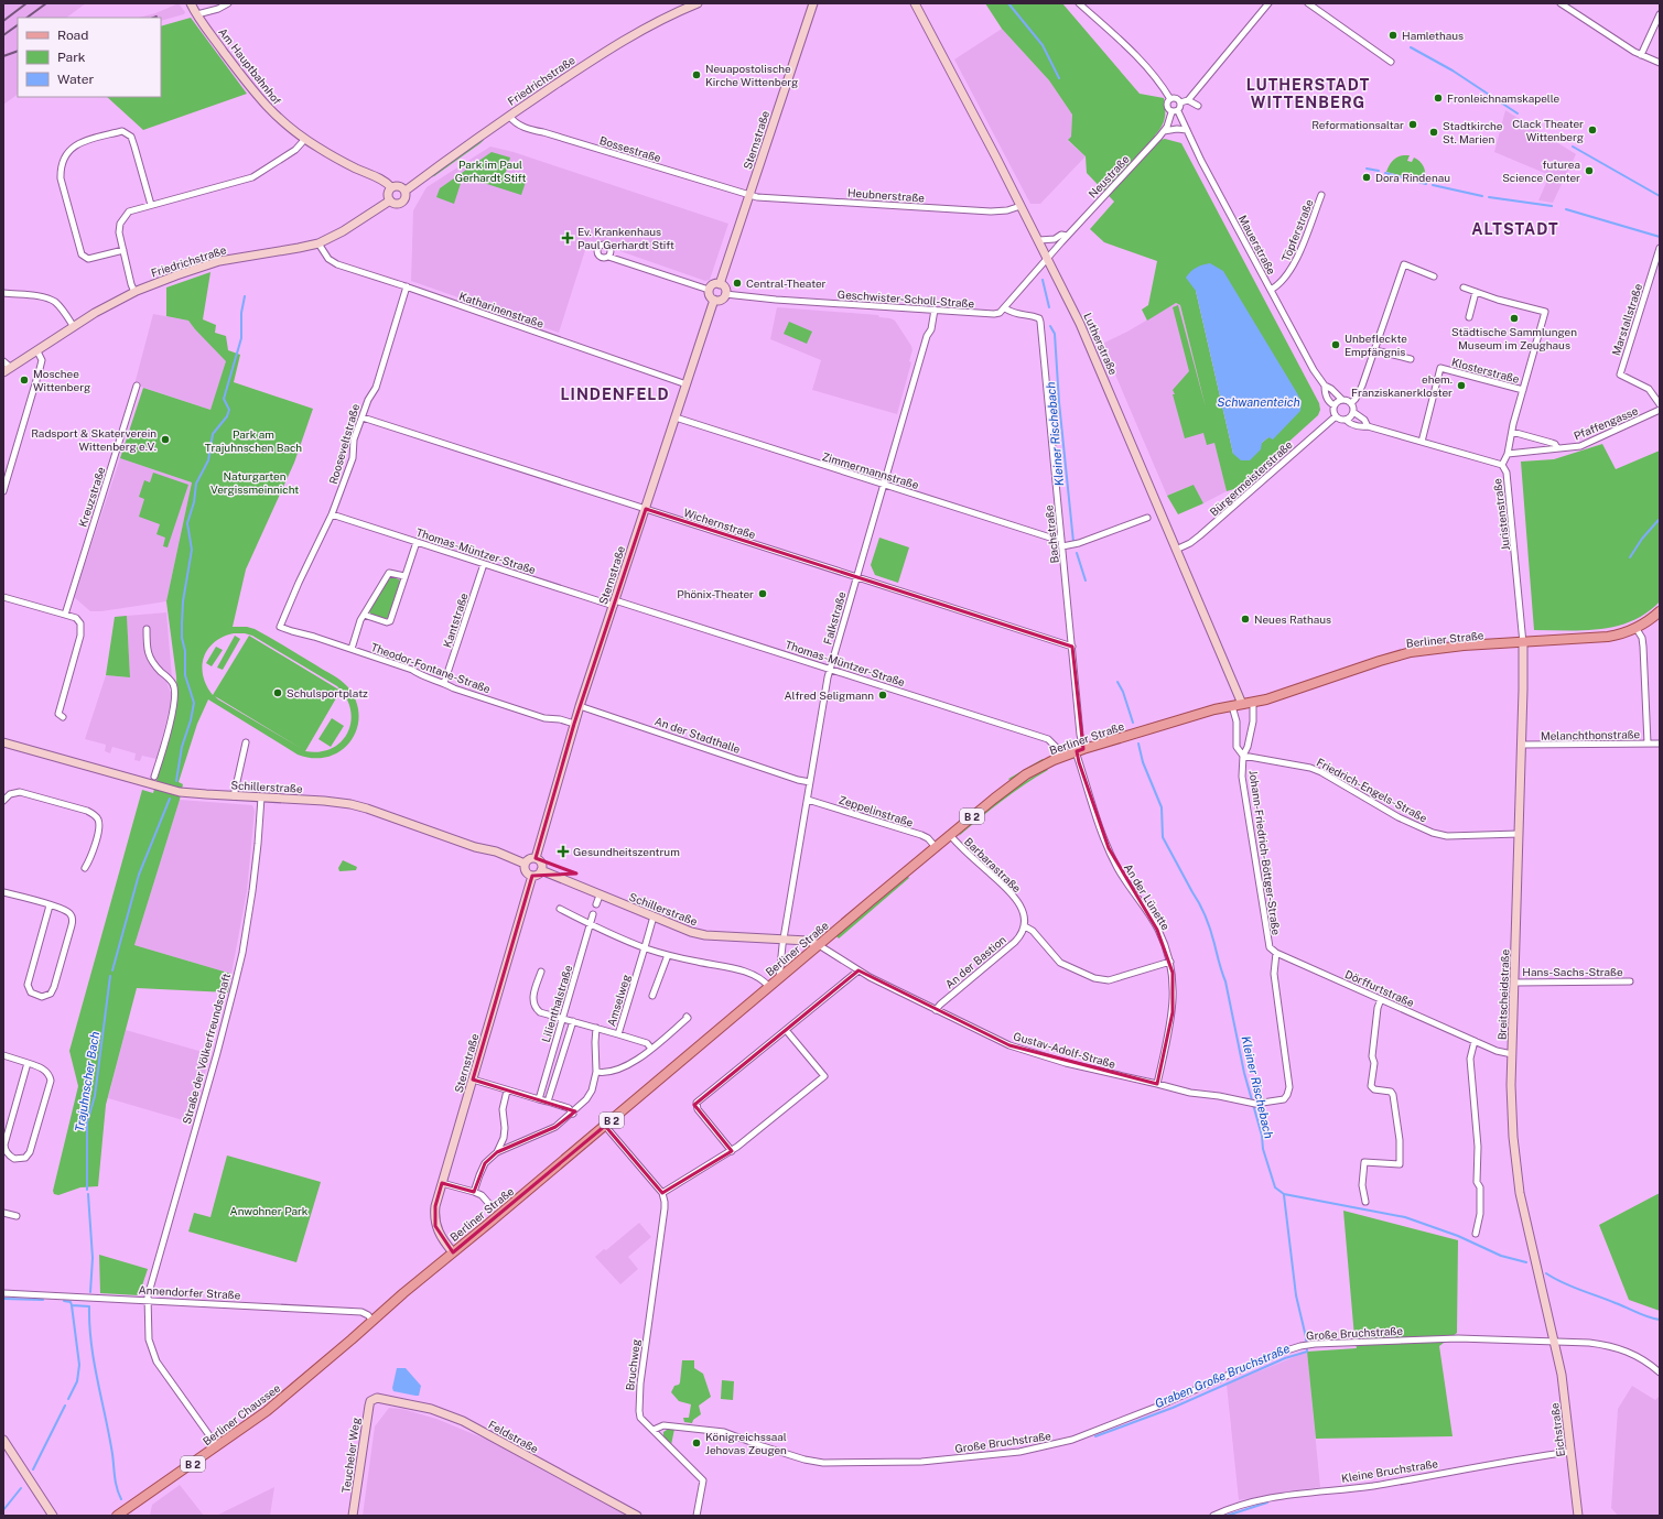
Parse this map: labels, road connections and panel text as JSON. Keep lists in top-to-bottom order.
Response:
{
  "streets": {
    "main road": ["Berliner Straße", "B 2", "Berliner Chaussee"],
    "street": [
      "Am Hauptbahnhof",
      "Friedrichstraße",
      "Sternstraße",
      "Bossestraße",
      "Neustraße",
      "Heubnerstraße",
      "Töpferstraße",
      "Mauerstraße",
      "Geschwister-Scholl-Straße",
      "Katharinenstraße",
      "Marstallstraße",
      "Lutherstraße",
      "Klosterstraße",
      "Pfaffengasse",
      "Rooseveltstraße",
      "Zimmermannstraße",
      "Bürgermeisterstraße",
      "Kreuzstraße",
      "Juristenstraße",
      "Wichernstraße",
      "Bachstraße",
      "Thomas-Müntzer-Straße",
      "Falkstraße",
      "Kantstraße",
      "Theodor-Fontane-Straße",
      "An der Stadthalle",
      "Melanchthonstraße",
      "Schillerstraße",
      "Friedrich-Engels-Straße",
      "Zeppelinstraße",
      "Johann-Friedrich-Böttger-Straße",
      "Barbarastraße",
      "An der Lünette",
      "An der Bastion",
      "Hans-Sachs-Straße",
      "Dörffurtstraße",
      "Breitscheidstraße",
      "Amselweg",
      "Lilienthalstraße",
      "Straße der Völkerfreundschaft",
      "Gustav-Adolf-Straße",
      "Annendorfer Straße",
      "Große Bruchstraße",
      "Bruchweg",
      "Eichstraße",
      "Feldstraße",
      "Teucheler Weg",
      "Kleine Bruchstraße"
    ]
  },
  "crossings": [
    ["Am Hauptbahnhof", "Friedrichstraße"],
    ["Friedrichstraße", "Bossestraße"],
    ["Friedrichstraße", "Katharinenstraße"],
    ["Sternstraße", "Bossestraße"],
    ["Sternstraße", "Heubnerstraße"],
    ["Sternstraße", "Geschwister-Scholl-Straße"],
    ["Sternstraße", "Katharinenstraße"],
    ["Sternstraße", "Zimmermannstraße"],
    ["Sternstraße", "Wichernstraße"],
    ["Sternstraße", "Thomas-Müntzer-Straße"],
    ["Sternstraße", "Berliner Straße"],
    ["Sternstraße", "Theodor-Fontane-Straße"],
    ["Sternstraße", "An der Stadthalle"],
    ["Sternstraße", "Schillerstraße"],
    ["Bossestraße", "Heubnerstraße"],
    ["Neustraße", "Mauerstraße"],
    ["Neustraße", "Lutherstraße"],
    ["Heubnerstraße", "Lutherstraße"],
    ["Töpferstraße", "Mauerstraße"],
    ["Mauerstraße", "Bürgermeisterstraße"],
    ["Geschwister-Scholl-Straße", "Bachstraße"],
    ["Geschwister-Scholl-Straße", "Falkstraße"],
    ["Katharinenstraße", "Rooseveltstraße"],
    ["Lutherstraße", "Bürgermeisterstraße"],
    ["Lutherstraße", "Berliner Straße"],
    ["Lutherstraße", "Johann-Friedrich-Böttger-Straße"],
    ["Klosterstraße", "Juristenstraße"],
    ["Pfaffengasse", "Juristenstraße"],
    ["Rooseveltstraße", "Wichernstraße"],
    ["Rooseveltstraße", "Thomas-Müntzer-Straße"],
    ["Rooseveltstraße", "Theodor-Fontane-Straße"],
    ["Zimmermannstraße", "Bachstraße"],
    ["Zimmermannstraße", "Falkstraße"],
    ["Juristenstraße", "Berliner Straße"],
    ["Juristenstraße", "Breitscheidstraße"],
    ["Wichernstraße", "Bachstraße"],
    ["Wichernstraße", "Falkstraße"],
    ["Bachstraße", "Berliner Straße"],
    ["Bachstraße", "An der Lünette"],
    ["Thomas-Müntzer-Straße", "Falkstraße"],
    ["Thomas-Müntzer-Straße", "Kantstraße"],
    ["Thomas-Müntzer-Straße", "Berliner Straße"],
    ["Falkstraße", "An der Stadthalle"],
    ["Falkstraße", "Schillerstraße"],
    ["Falkstraße", "Zeppelinstraße"],
    ["Kantstraße", "Theodor-Fontane-Straße"],
    ["Berliner Straße", "Schillerstraße"],
    ["Berliner Straße", "Zeppelinstraße"],
    ["Berliner Straße", "Johann-Friedrich-Böttger-Straße"],
    ["Berliner Straße", "Barbarastraße"],
    ["Berliner Straße", "An der Lünette"],
    ["Berliner Straße", "Breitscheidstraße"],
    ["Berliner Straße", "Gustav-Adolf-Straße"],
    ["Berliner Straße", "Annendorfer Straße"],
    ["Berliner Straße", "Berliner Chaussee"],
    ["Melanchthonstraße", "Breitscheidstraße"],
    ["Schillerstraße", "Amselweg"],
    ["Schillerstraße", "Straße der Völkerfreundschaft"],
    ["Schillerstraße", "Gustav-Adolf-Straße"],
    ["Friedrich-Engels-Straße", "Johann-Friedrich-Böttger-Straße"],
    ["Friedrich-Engels-Straße", "Breitscheidstraße"],
    ["Johann-Friedrich-Böttger-Straße", "Dörffurtstraße"],
    ["Johann-Friedrich-Böttger-Straße", "Gustav-Adolf-Straße"],
    ["Barbarastraße", "An der Bastion"],
    ["An der Lünette", "Gustav-Adolf-Straße"],
    ["An der Bastion", "Gustav-Adolf-Straße"],
    ["Hans-Sachs-Straße", "Breitscheidstraße"],
    ["Dörffurtstraße", "Breitscheidstraße"],
    ["Dörffurtstraße", "Gustav-Adolf-Straße"],
    ["Breitscheidstraße", "Große Bruchstraße"],
    ["Breitscheidstraße", "Eichstraße"],
    ["Amselweg", "Lilienthalstraße"],
    ["Straße der Völkerfreundschaft", "Annendorfer Straße"],
    ["Straße der Völkerfreundschaft", "Berliner Chaussee"],
    ["Annendorfer Straße", "Berliner Chaussee"],
    ["Große Bruchstraße", "Bruchweg"],
    ["Große Bruchstraße", "Eichstraße"],
    ["Eichstraße", "Kleine Bruchstraße"],
    ["Feldstraße", "Teucheler Weg"]
  ],
  "districts": ["LUTHERSTADT WITTENBERG", "ALTSTADT", "LINDENFELD"],
  "water": [
    "Schwanenteich",
    "Kleiner Rischebach",
    "Trajuhnscher Bach",
    "Graben Große Bruchstraße"
  ],
  "parks": [
    "Park im Paul Gerhardt Stift",
    "Park am Trajuhnschen Bach",
    "Naturgarten Vergissmeinnicht",
    "Anwohner Park"
  ],
  "places": {
    "other": [
      "Hamlethaus",
      "Neuapostolische Kirche Wittenberg",
      "Fronleichnamskapelle",
      "Reformationsaltar",
      "Clack Theater Wittenberg",
      "Stadtkirche St. Marien",
      "futurea Science Center",
      "Dora Rindenau",
      "Central-Theater",
      "Städtische Sammlungen Museum im Zeughaus",
      "Unbefleckte Empfängnis",
      "Moschee Wittenberg",
      "ehem. Franziskanerkloster",
      "Radsport & Skaterverein Wittenberg e.V.",
      "Phönix-Theater",
      "Neues Rathaus",
      "Schulsportplatz",
      "Alfred Seligmann",
      "Königreichssaal Jehovas Zeugen"
    ],
    "health": ["Ev. Krankenhaus Paul Gerhardt Stift", "Gesundheitszentrum"]
  },
  "legend": ["Road", "Park", "Water"]
}
